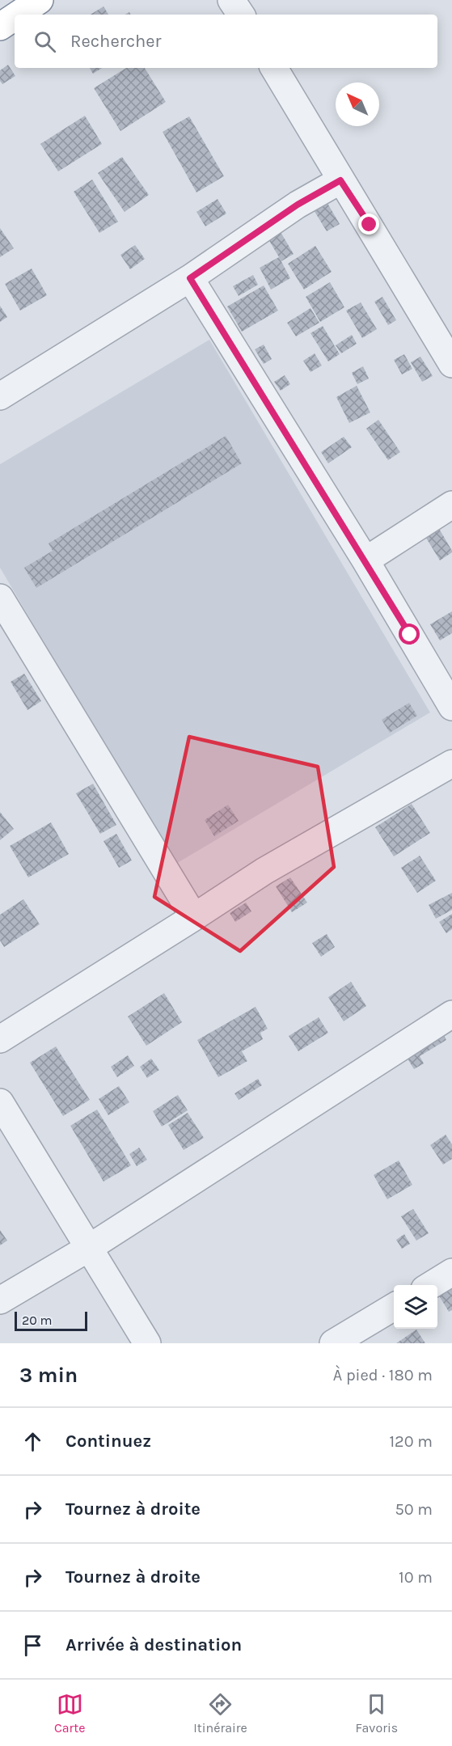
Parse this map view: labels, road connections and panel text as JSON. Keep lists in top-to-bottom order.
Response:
{
  "scale_bar": "20 m",
  "north": "top left",
  "page": {
    "search": "Rechercher",
    "scale": "20 m",
    "heading": ["3 min", "À pied · 180 m"],
    "list": [
      ["Continuez", "120 m"],
      ["Tournez à droite", "50 m"],
      ["Tournez à droite", "10 m"],
      "Arrivée à destination"
    ],
    "nav": ["Carte", "Itinéraire", "Favoris"]
  }
}
